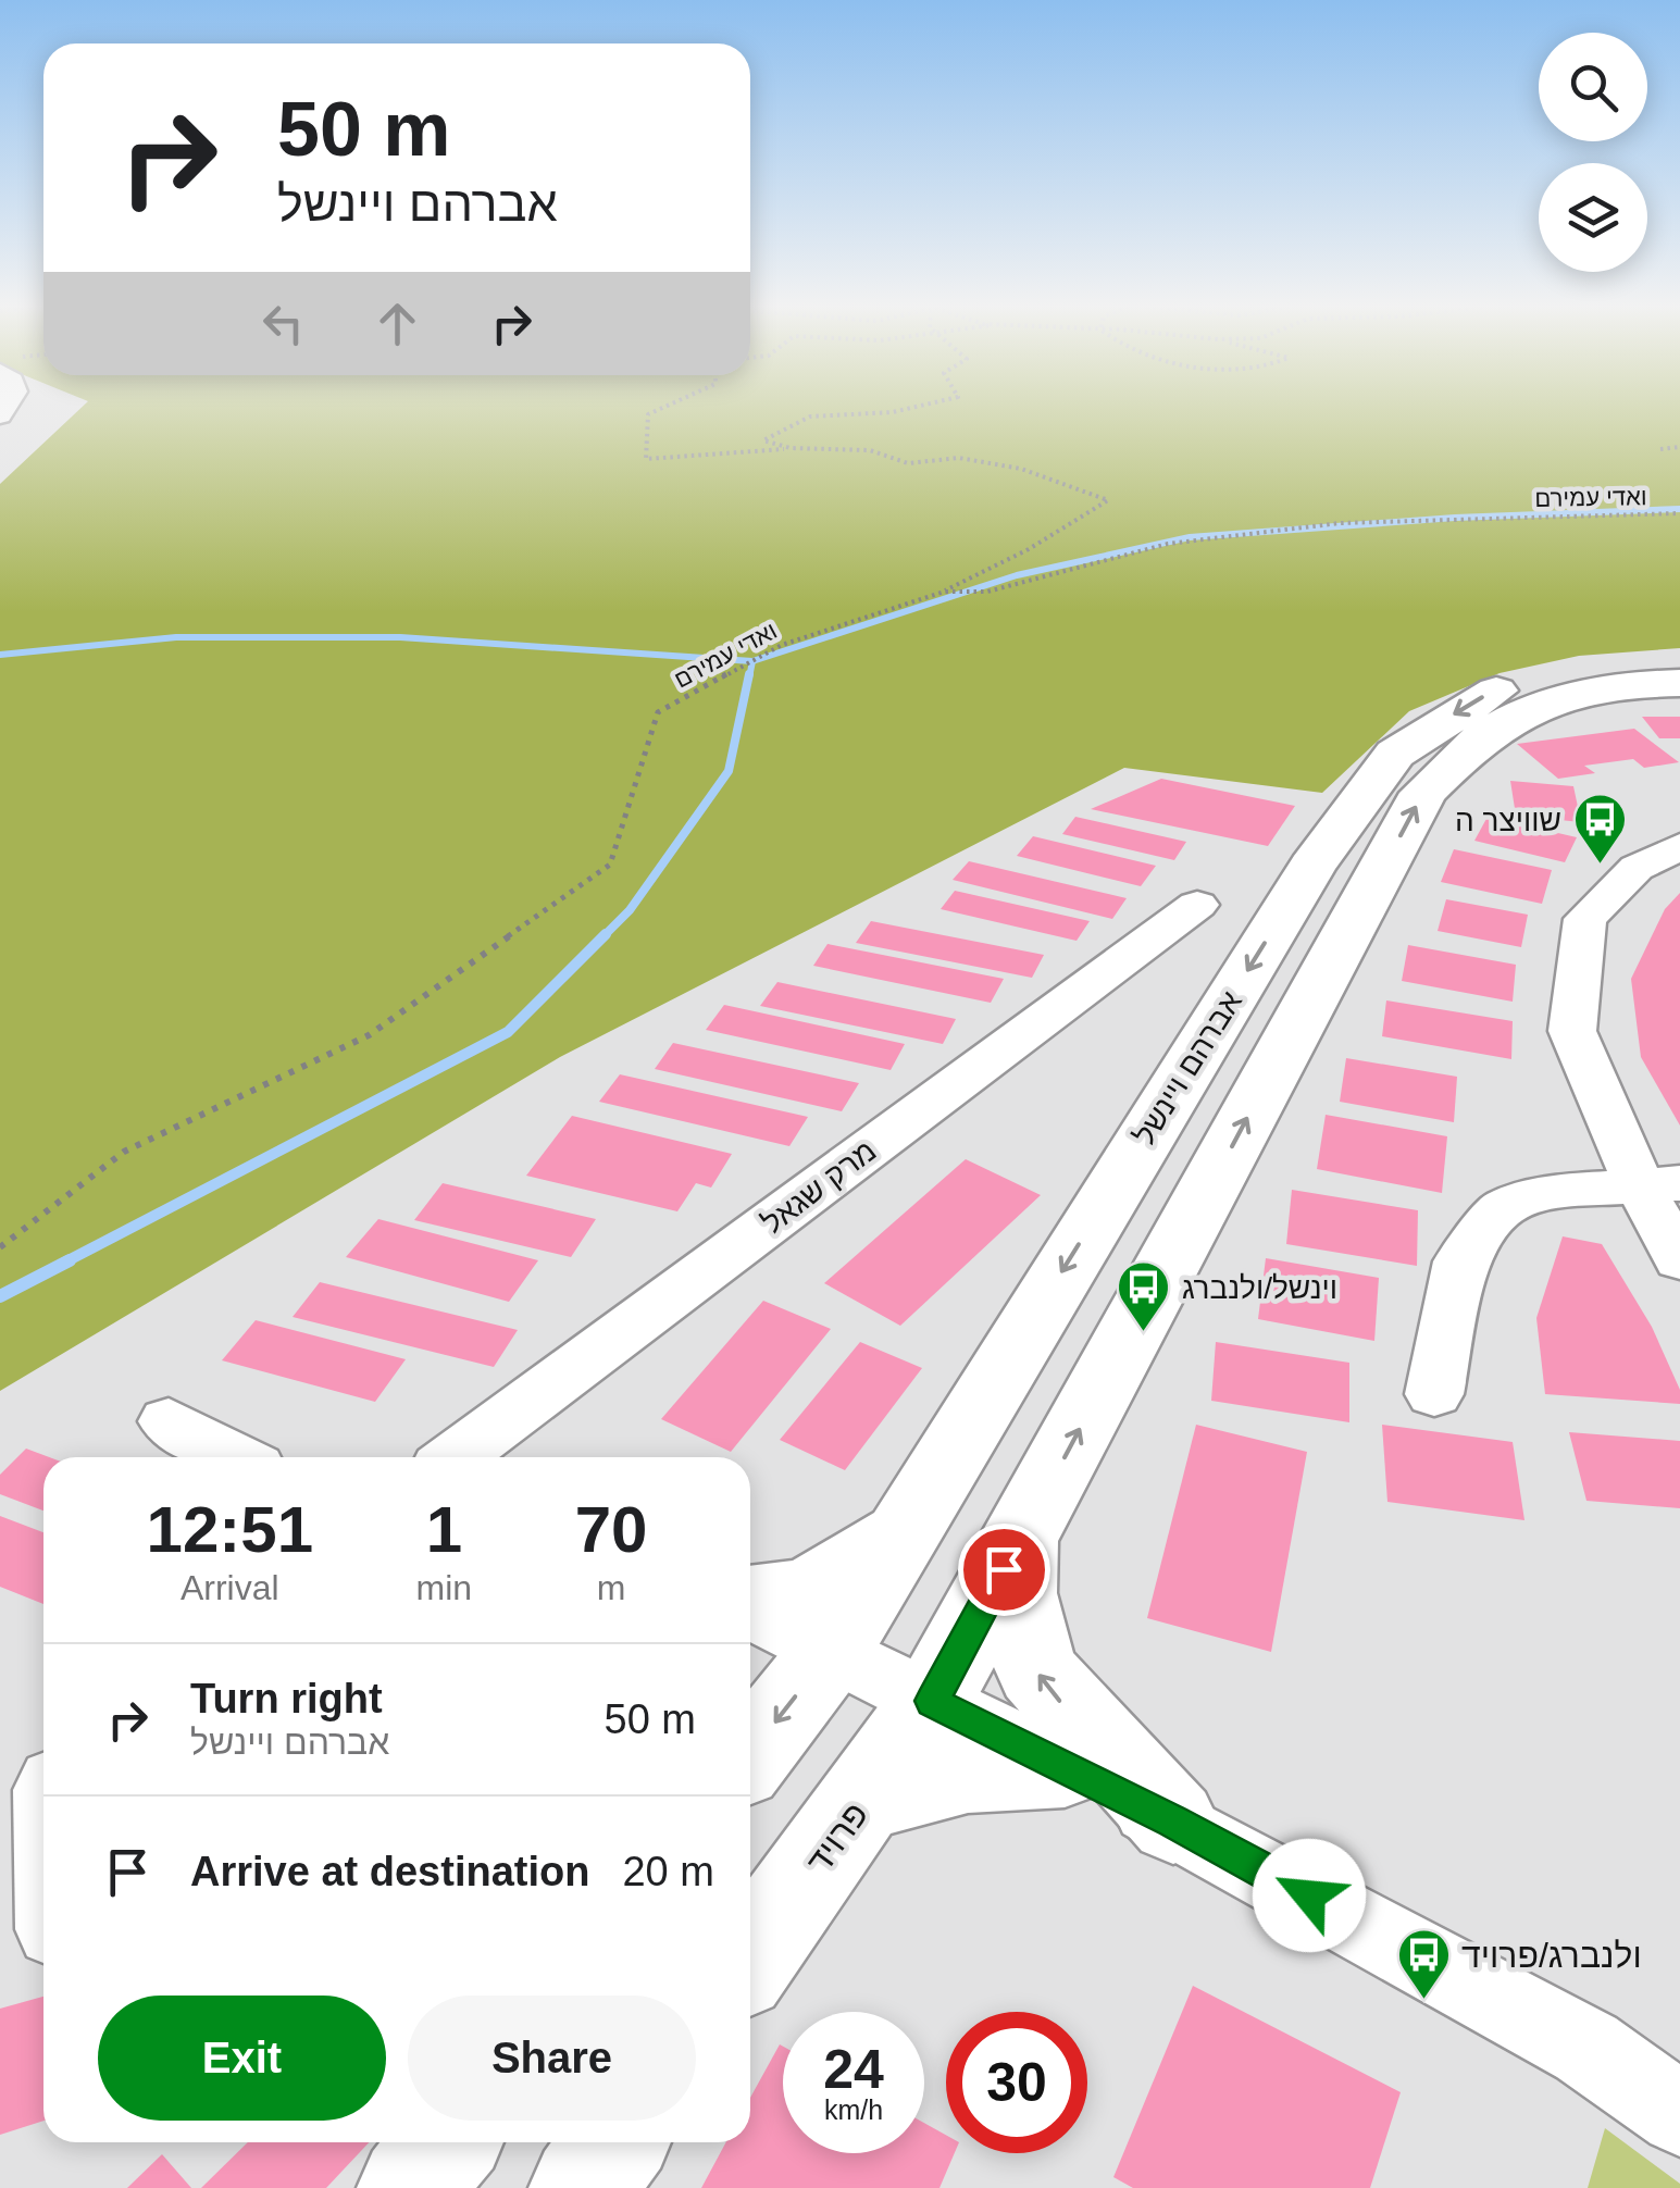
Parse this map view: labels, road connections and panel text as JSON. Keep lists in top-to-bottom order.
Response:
{
  "streets": {
    "main road": ["אברהם ויינשל", "פרויד"],
    "street": ["מרק שגאל"],
    "path": ["ואדי עמירם"]
  },
  "places": {
    "bus stop": ["שוויצר ה", "וינשל/ולנברג", "ולנברג/פרויד"]
  },
  "page": {
    "turn": ["50 m", "אברהם ויינשל"],
    "eta": [
      "12:51",
      "Arrival",
      "1",
      "min",
      "70",
      "m"
    ],
    "list": [
      {
        "name": "Turn right",
        "note": "אברהם ויינשל",
        "value": "50 m"
      },
      {
        "name": "Arrive at destination",
        "value": "20 m"
      }
    ],
    "buttons": ["Exit", "Share"],
    "speed": "24 km/h",
    "limit": "30"
  }
}
